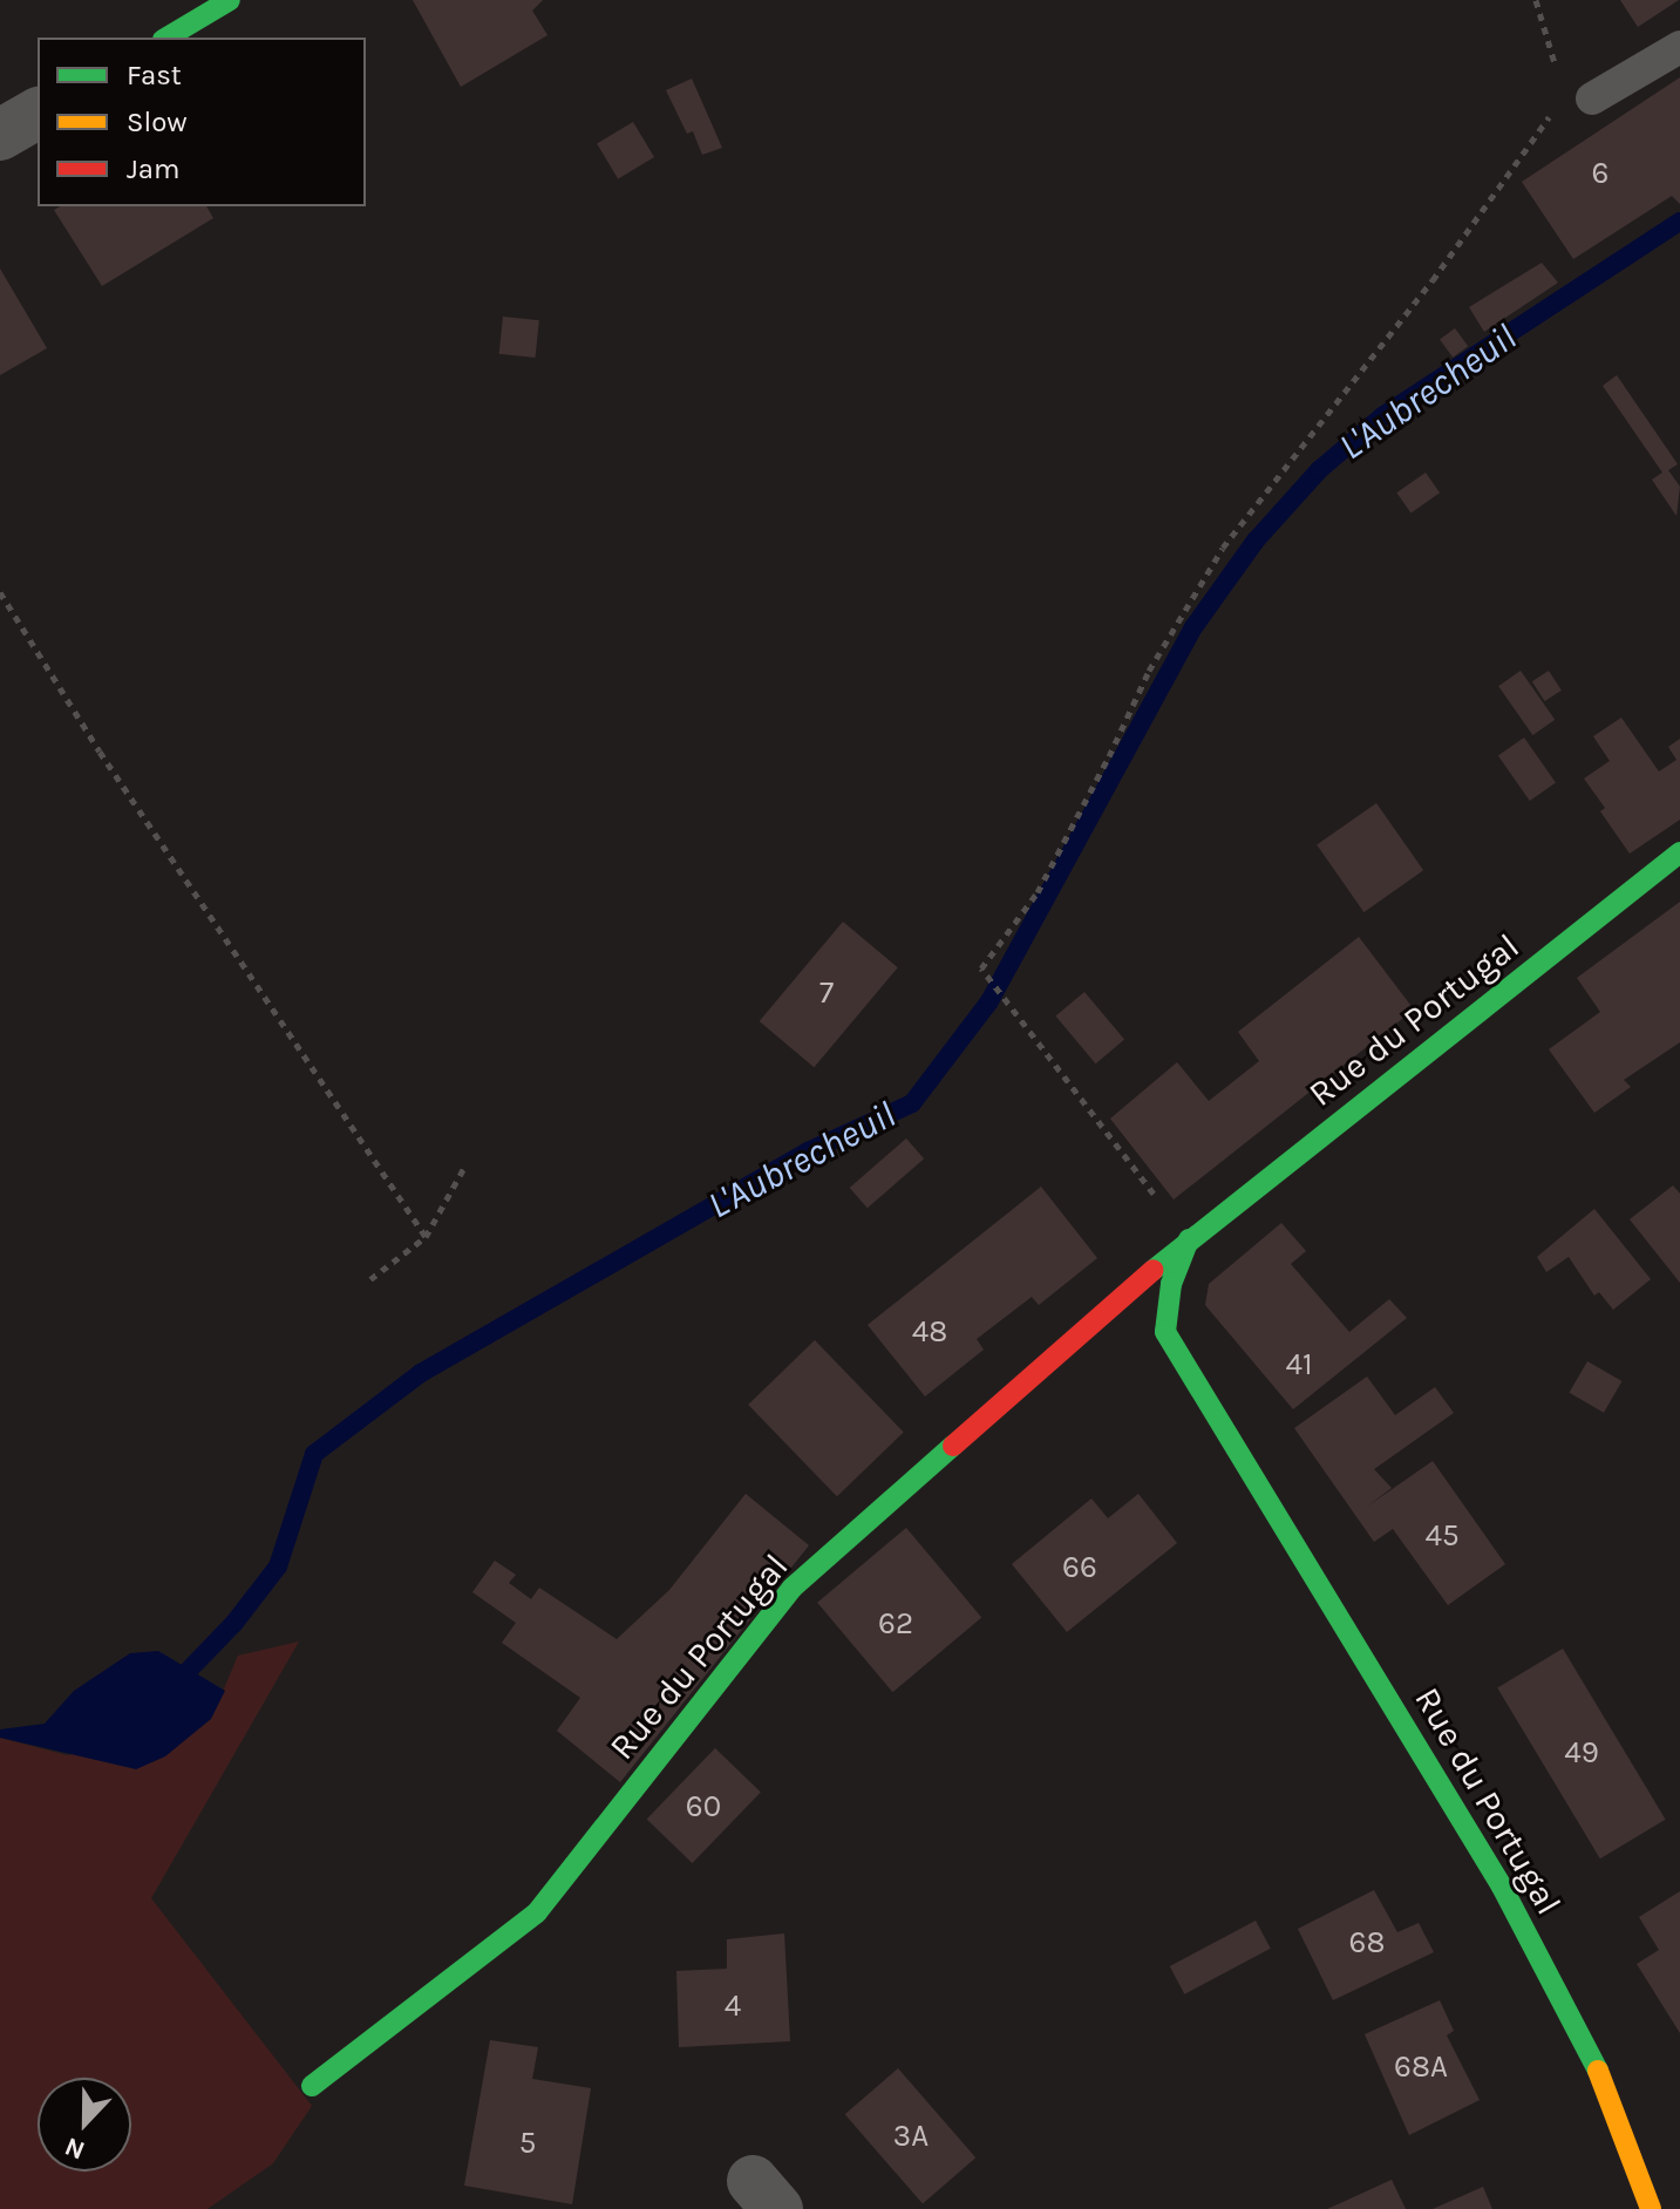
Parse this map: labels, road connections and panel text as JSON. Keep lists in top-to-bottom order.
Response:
{
  "streets": {
    "street": ["Rue du Portugal"]
  },
  "water": ["L'Aubrecheuil"],
  "house_numbers": [
    "6",
    "7",
    "48",
    "41",
    "45",
    "66",
    "62",
    "49",
    "60",
    "68",
    "4",
    "68A",
    "3A",
    "5"
  ],
  "legend": ["Fast", "Slow", "Jam"],
  "north": "bottom"
}
